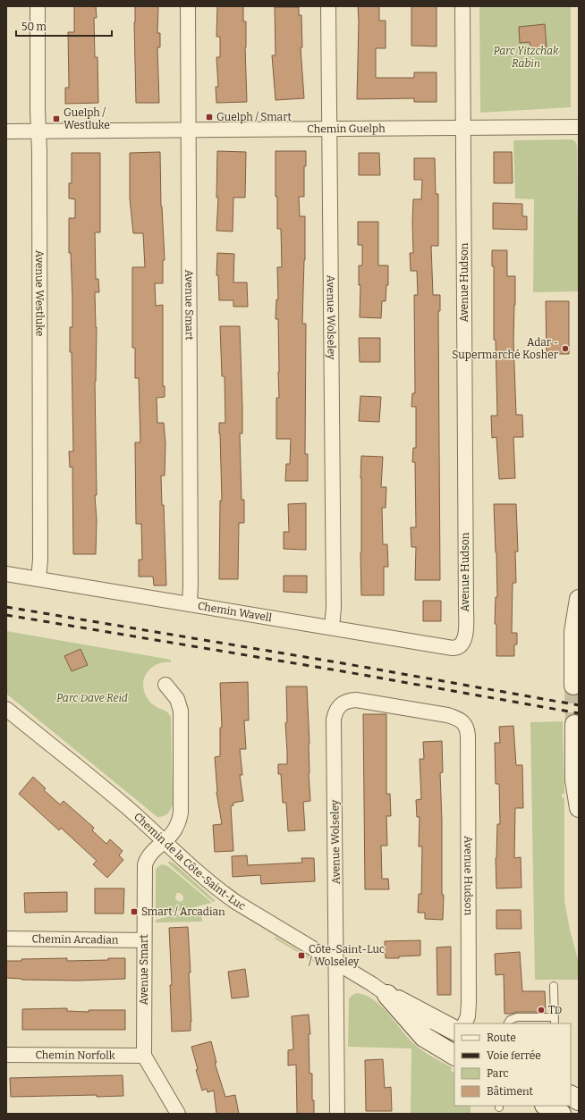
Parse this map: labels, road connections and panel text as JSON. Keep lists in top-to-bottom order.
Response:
{
  "streets": {
    "main road": ["Chemin de la Côte-Saint-Luc"],
    "street": [
      "Chemin Guelph",
      "Avenue Hudson",
      "Avenue Westluke",
      "Avenue Smart",
      "Avenue Wolseley",
      "Chemin Wavell",
      "Chemin Arcadian",
      "Chemin Norfolk"
    ]
  },
  "crossings": [
    ["Chemin Guelph", "Avenue Hudson"],
    ["Chemin Guelph", "Avenue Westluke"],
    ["Chemin Guelph", "Avenue Smart"],
    ["Chemin Guelph", "Avenue Wolseley"],
    ["Avenue Hudson", "Avenue Wolseley"],
    ["Avenue Hudson", "Chemin Wavell"],
    ["Avenue Westluke", "Chemin Wavell"],
    ["Avenue Smart", "Chemin Wavell"],
    ["Avenue Smart", "Chemin de la Côte-Saint-Luc"],
    ["Avenue Smart", "Chemin Arcadian"],
    ["Avenue Smart", "Chemin Norfolk"],
    ["Avenue Wolseley", "Chemin Wavell"],
    ["Avenue Wolseley", "Chemin de la Côte-Saint-Luc"]
  ],
  "parks": ["Parc Yitzchak Rabin", "Parc Dave Reid"],
  "places": {
    "transit": [
      "Guelph / Smart",
      "Guelph / Westluke",
      "Smart / Arcadian",
      "Côte-Saint-Luc / Wolseley"
    ],
    "other": ["Adar - Supermarché Kosher", "TD"]
  },
  "legend": [
    "Route",
    "Voie ferrée",
    "Parc",
    "Bâtiment"
  ],
  "scale_bar": "50 m"
}
